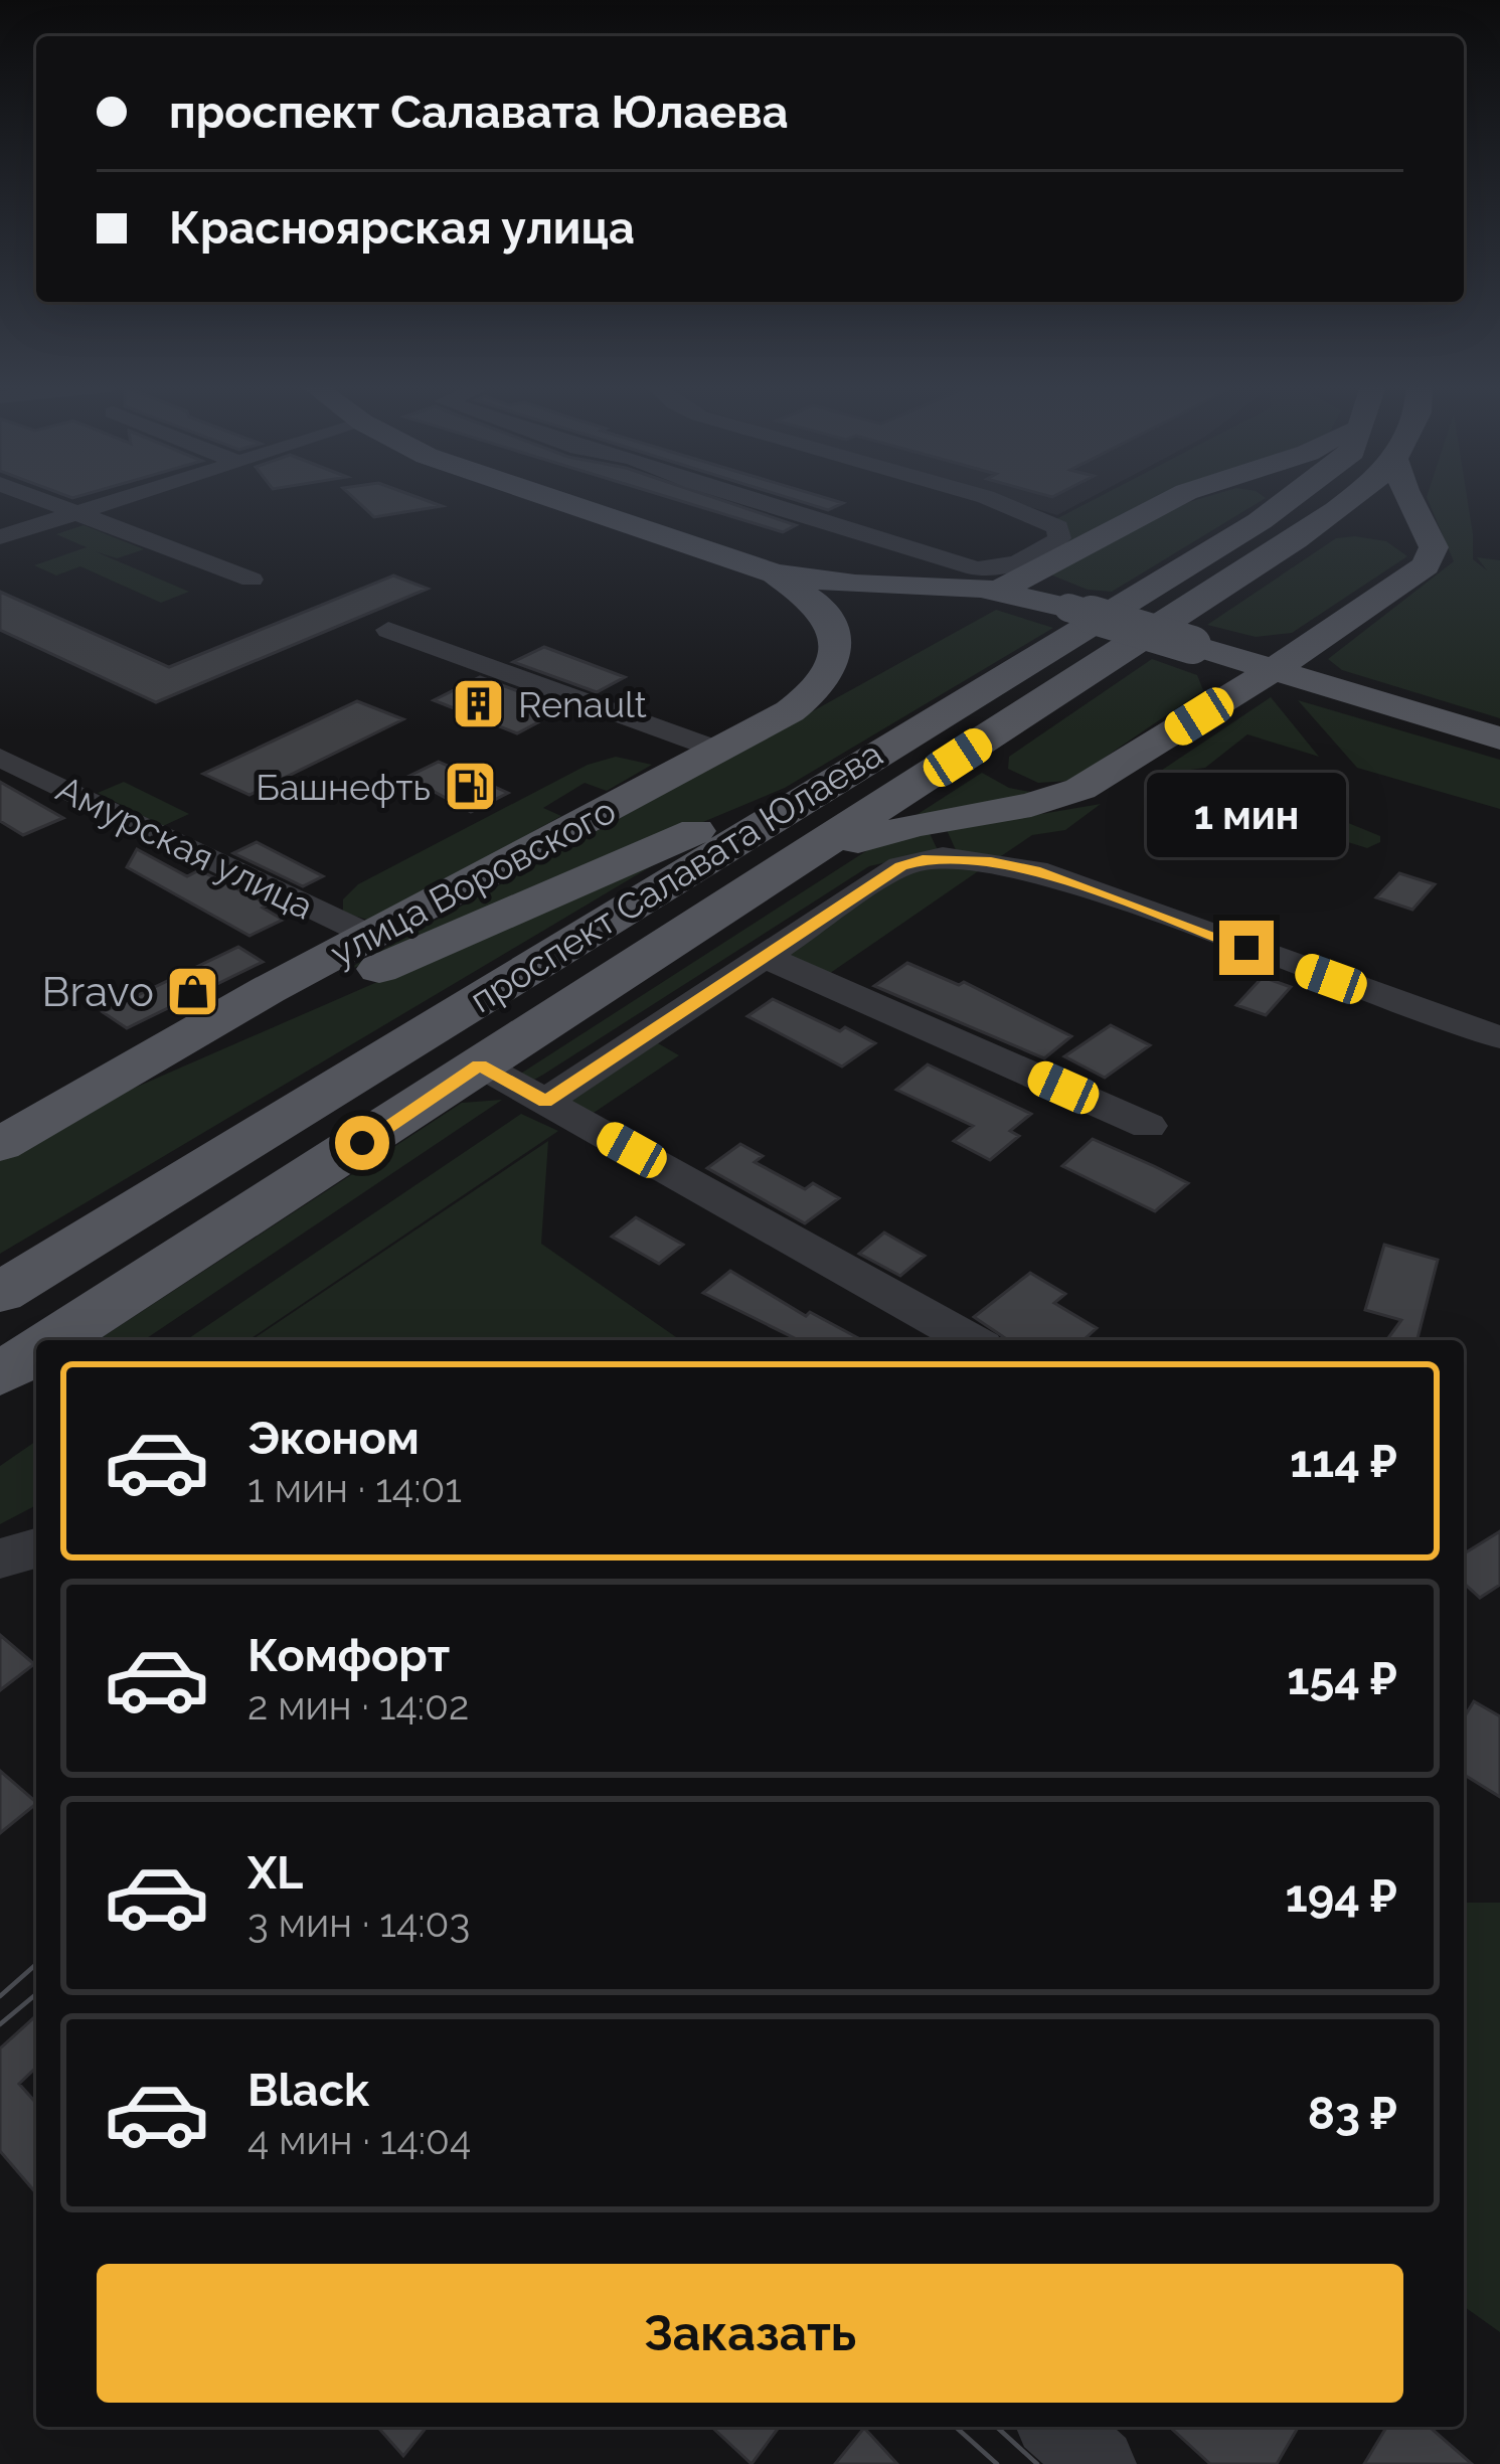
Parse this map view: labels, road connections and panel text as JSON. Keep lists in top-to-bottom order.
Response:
{
  "streets": {
    "main road": ["проспект Салавата Юлаева", "улица Воровского"],
    "street": ["Амурская улица"]
  },
  "crossings": [
    ["Амурская улица", "улица Воровского"]
  ],
  "places": {
    "building": ["Renault"],
    "fuel station": ["Башнефть"],
    "shop": ["Bravo"]
  },
  "page": {
    "banner": ["проспект Салавата Юлаева", "Красноярская улица"],
    "bubble": "1 мин",
    "list": [
      {
        "name": "Эконом",
        "note": "1 мин · 14:01",
        "value": "114 ₽"
      },
      {
        "name": "Комфорт",
        "note": "2 мин · 14:02",
        "value": "154 ₽"
      },
      {
        "name": "XL",
        "note": "3 мин · 14:03",
        "value": "194 ₽"
      },
      {
        "name": "Black",
        "note": "4 мин · 14:04",
        "value": "83 ₽"
      }
    ],
    "buttons": "Заказать"
  }
}
